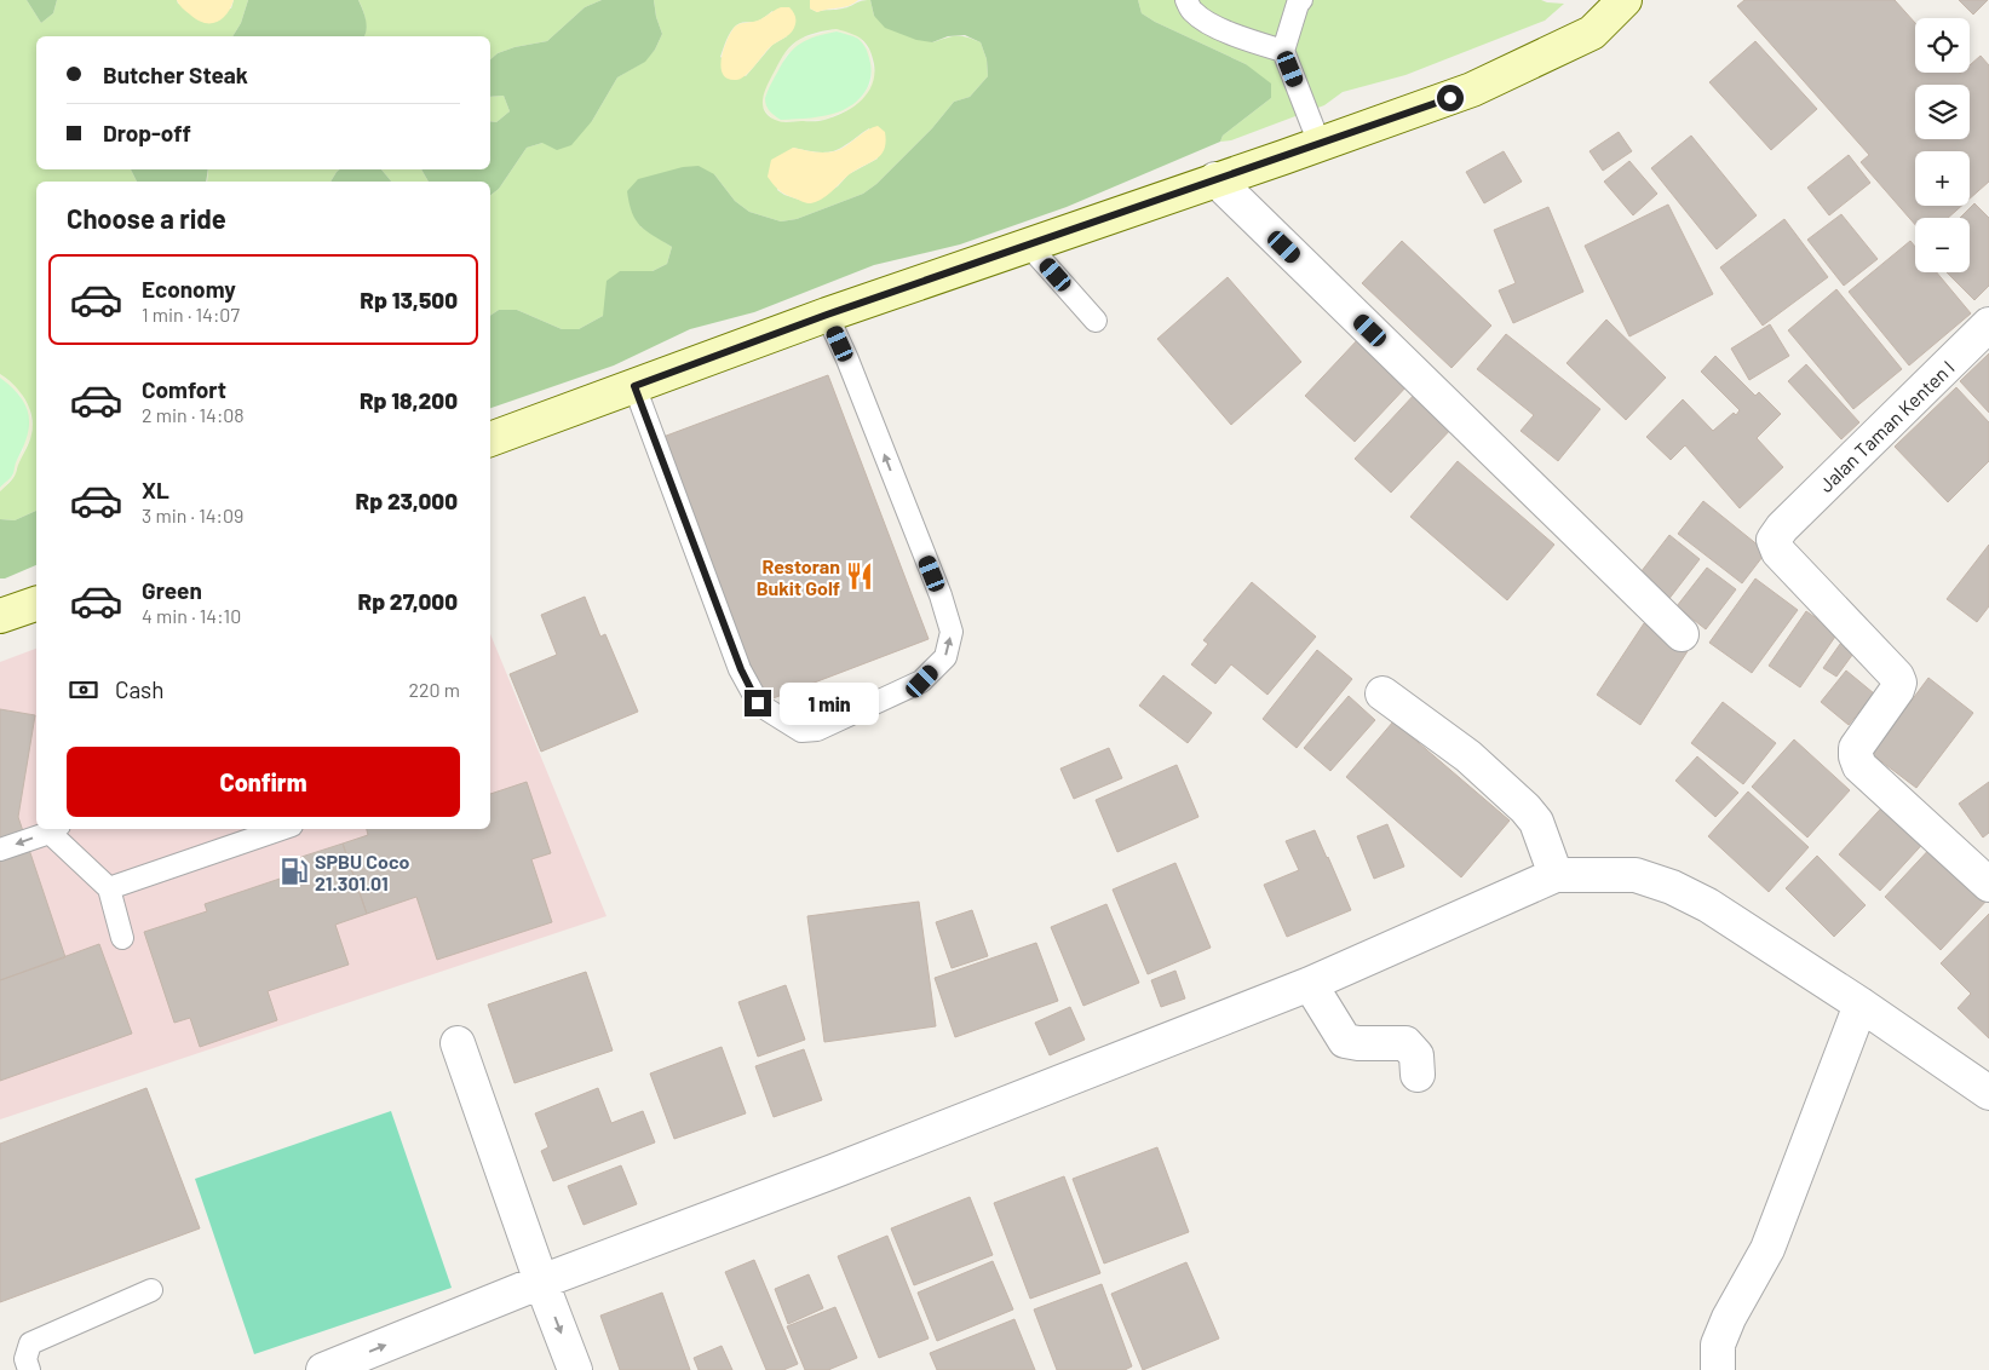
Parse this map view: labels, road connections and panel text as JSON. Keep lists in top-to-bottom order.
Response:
{
  "streets": {
    "street": ["Jalan Taman Kenten I"]
  },
  "places": {
    "restaurant": ["Restoran Bukit Golf"],
    "fuel station": ["SPBU Coco 21.301.01"]
  },
  "page": {
    "map_buttons": ["+", "−"],
    "banner": ["Butcher Steak", "Drop-off"],
    "heading": "Choose a ride",
    "list": [
      {
        "name": "Economy",
        "note": "1 min · 14:07",
        "value": "Rp 13,500"
      },
      {
        "name": "Comfort",
        "note": "2 min · 14:08",
        "value": "Rp 18,200"
      },
      {
        "name": "XL",
        "note": "3 min · 14:09",
        "value": "Rp 23,000"
      },
      {
        "name": "Green",
        "note": "4 min · 14:10",
        "value": "Rp 27,000"
      }
    ],
    "pay": ["Cash", "220 m"],
    "bubble": "1 min",
    "buttons": "Confirm"
  }
}
